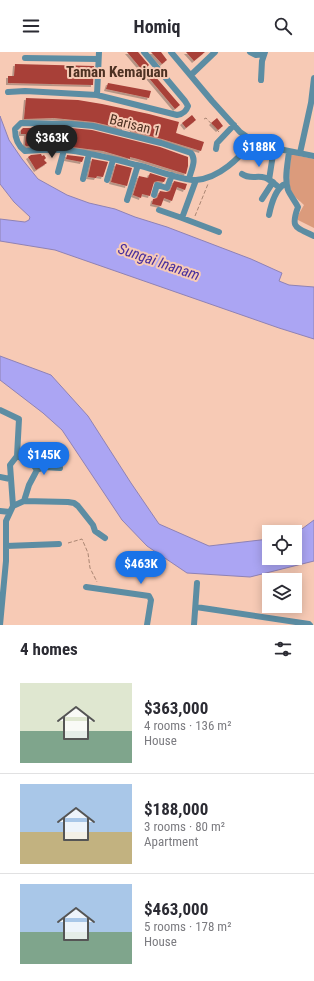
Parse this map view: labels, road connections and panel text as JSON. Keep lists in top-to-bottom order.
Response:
{
  "streets": {
    "street": ["Barisan 1"]
  },
  "districts": ["Taman Kemajuan"],
  "water": ["Sungai Inanam"],
  "page": {
    "header": "Homiq",
    "price": [
      "$363K",
      "$188K",
      "$145K",
      "$463K"
    ],
    "heading": "4 homes",
    "list": [
      {
        "name": "$363,000",
        "note": "4 rooms · 136 m² · House"
      },
      {
        "name": "$188,000",
        "note": "3 rooms · 80 m² · Apartment"
      },
      {
        "name": "$463,000",
        "note": "5 rooms · 178 m² · House"
      }
    ]
  }
}
